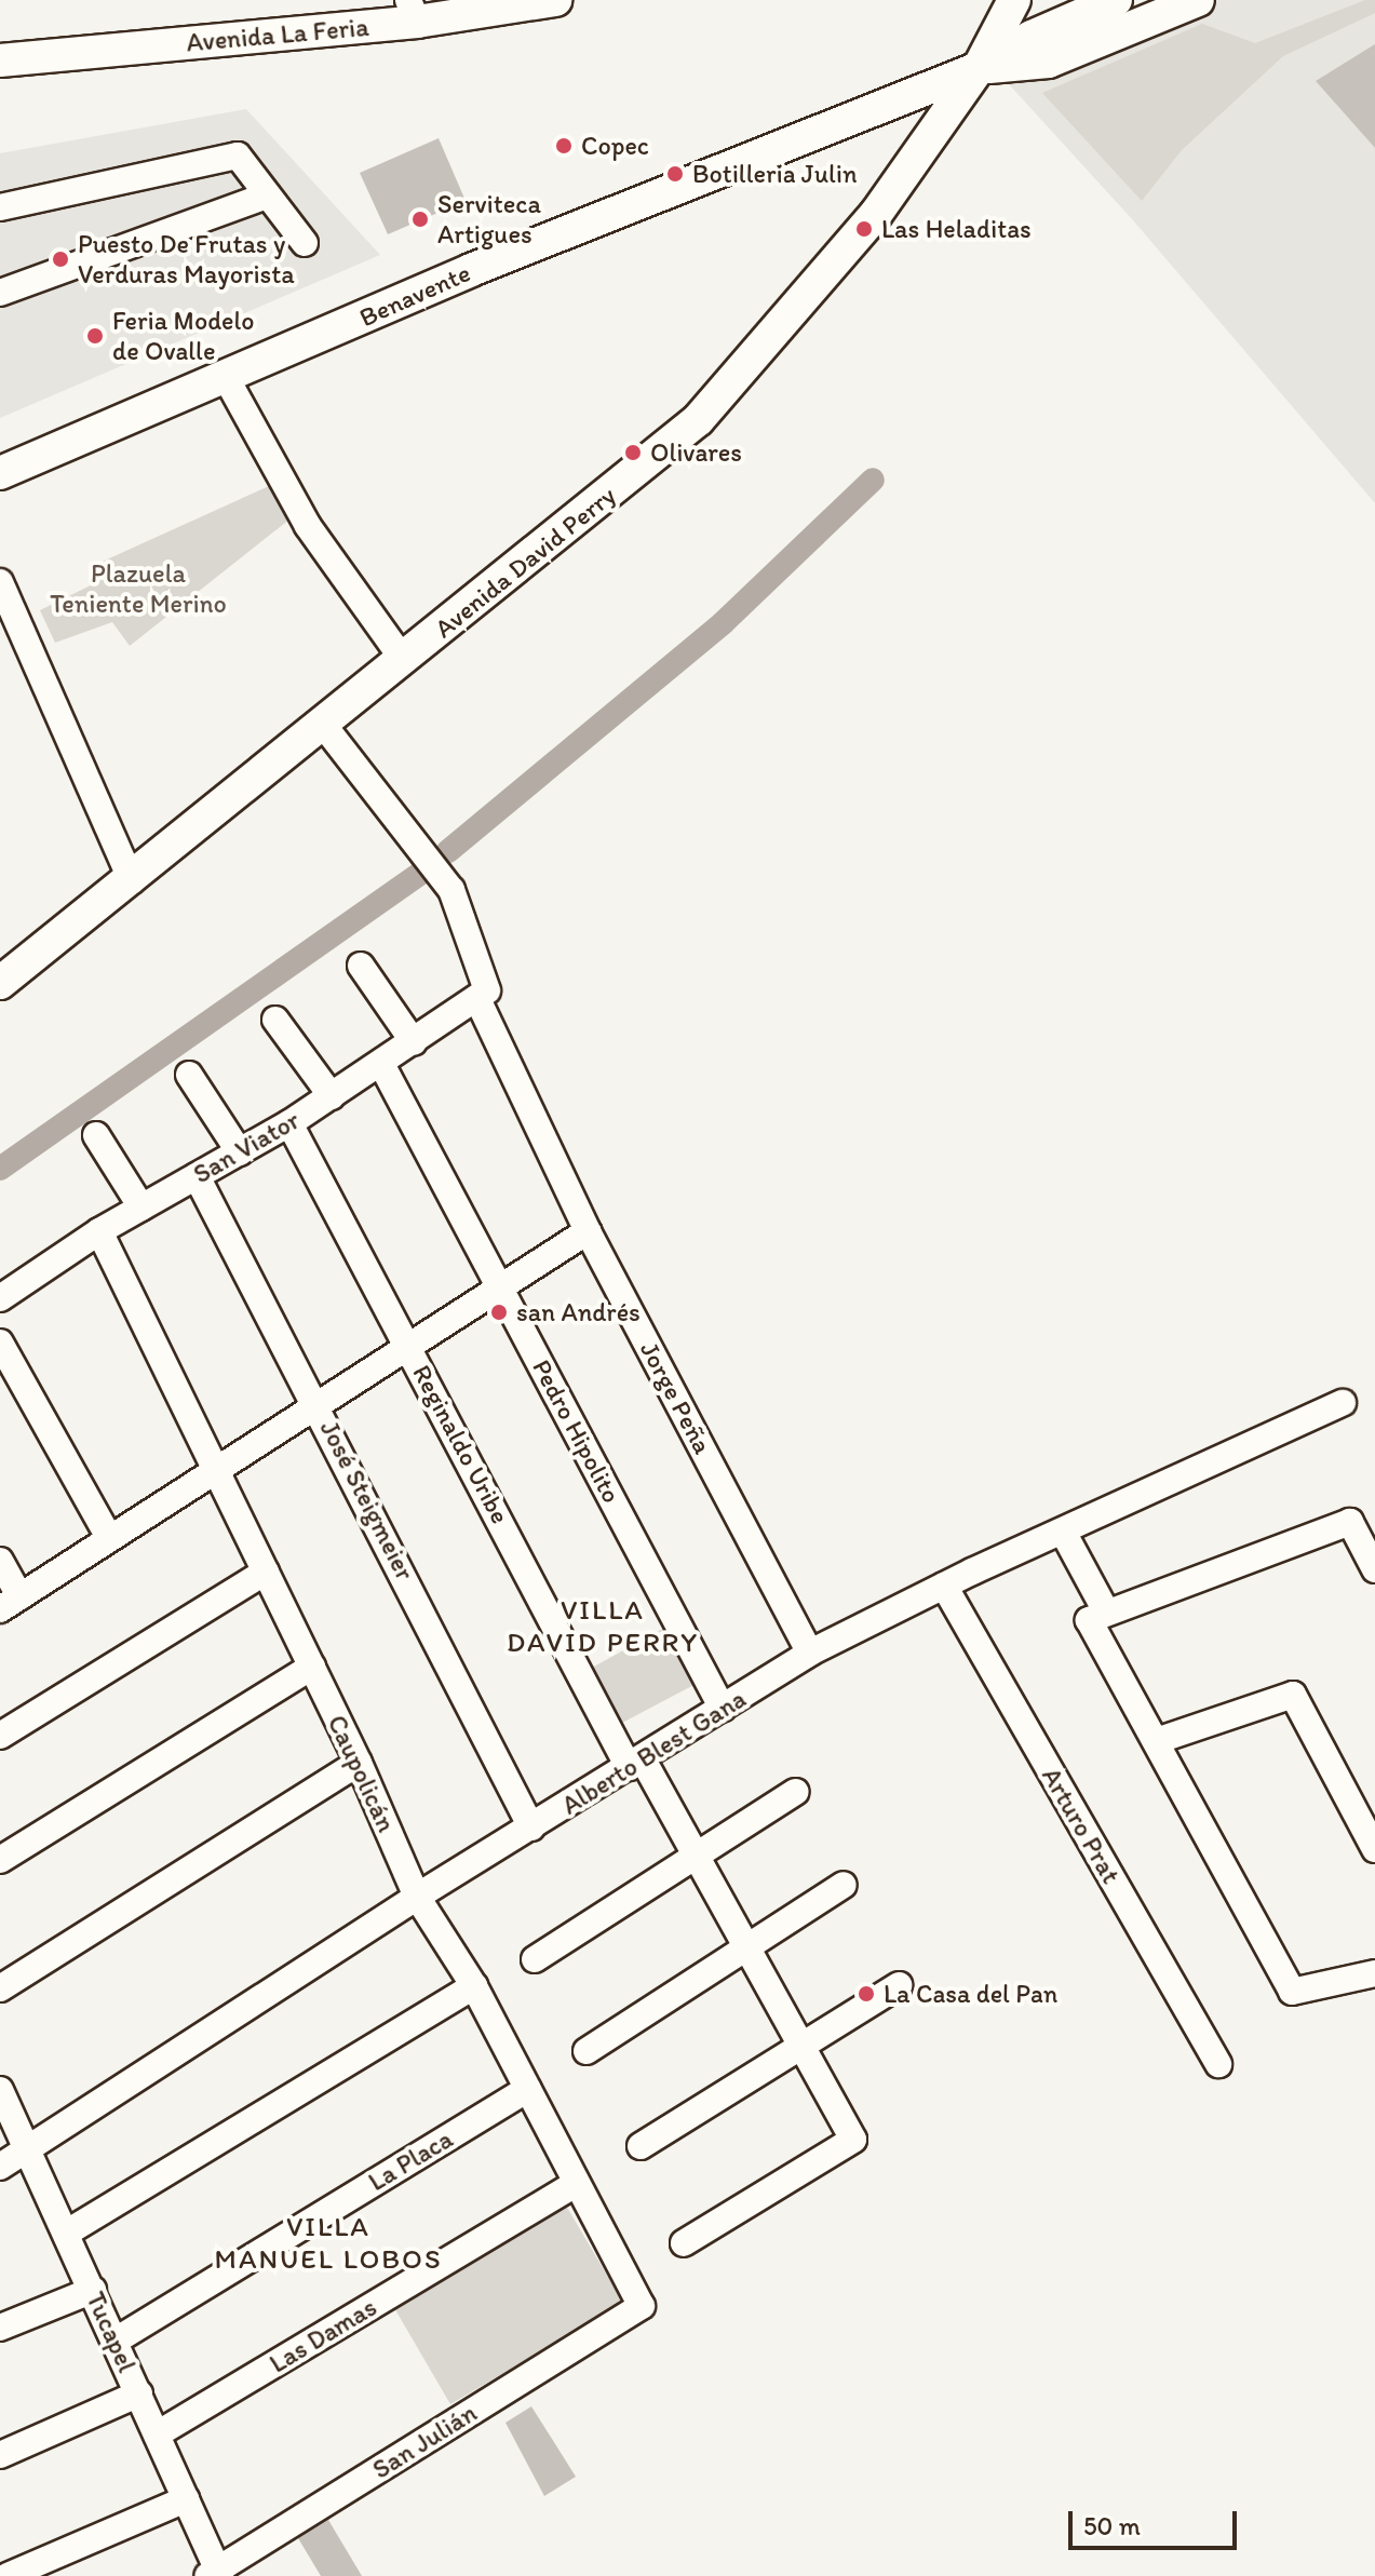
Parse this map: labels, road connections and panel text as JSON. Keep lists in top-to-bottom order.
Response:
{
  "streets": {
    "main road": ["Avenida La Feria", "Benavente", "Avenida David Perry"],
    "street": [
      "San Viator",
      "Jorge Peña",
      "Pedro Hipolito",
      "Reginaldo Uribe",
      "José Steigmeier",
      "Alberto Blest Gana",
      "Caupolicán",
      "Arturo Prat",
      "La Placa",
      "Tucapel",
      "Las Damas",
      "San Julián"
    ]
  },
  "crossings": [
    ["Benavente", "Avenida David Perry"],
    ["Avenida David Perry", "Jorge Peña"],
    ["San Viator", "Jorge Peña"],
    ["San Viator", "Pedro Hipolito"],
    ["San Viator", "Reginaldo Uribe"],
    ["San Viator", "José Steigmeier"],
    ["San Viator", "Caupolicán"],
    ["Jorge Peña", "Alberto Blest Gana"],
    ["Pedro Hipolito", "Alberto Blest Gana"],
    ["Reginaldo Uribe", "Alberto Blest Gana"],
    ["José Steigmeier", "Alberto Blest Gana"],
    ["Alberto Blest Gana", "Caupolicán"],
    ["Alberto Blest Gana", "Arturo Prat"],
    ["Alberto Blest Gana", "Tucapel"],
    ["Caupolicán", "La Placa"],
    ["Caupolicán", "Las Damas"],
    ["Caupolicán", "San Julián"],
    ["La Placa", "Tucapel"],
    ["Tucapel", "Las Damas"],
    ["Tucapel", "San Julián"]
  ],
  "districts": ["VILLA DAVID PERRY", "VILLA MANUEL LOBOS"],
  "parks": ["Plazuela Teniente Merino"],
  "places": [
    "Copec",
    "Botilleria Julin",
    "Serviteca Artigues",
    "Las Heladitas",
    "Puesto De Frutas y Verduras Mayorista",
    "Feria Modelo de Ovalle",
    "Olivares",
    "san Andrés",
    "La Casa del Pan"
  ],
  "scale_bar": "50 m"
}
